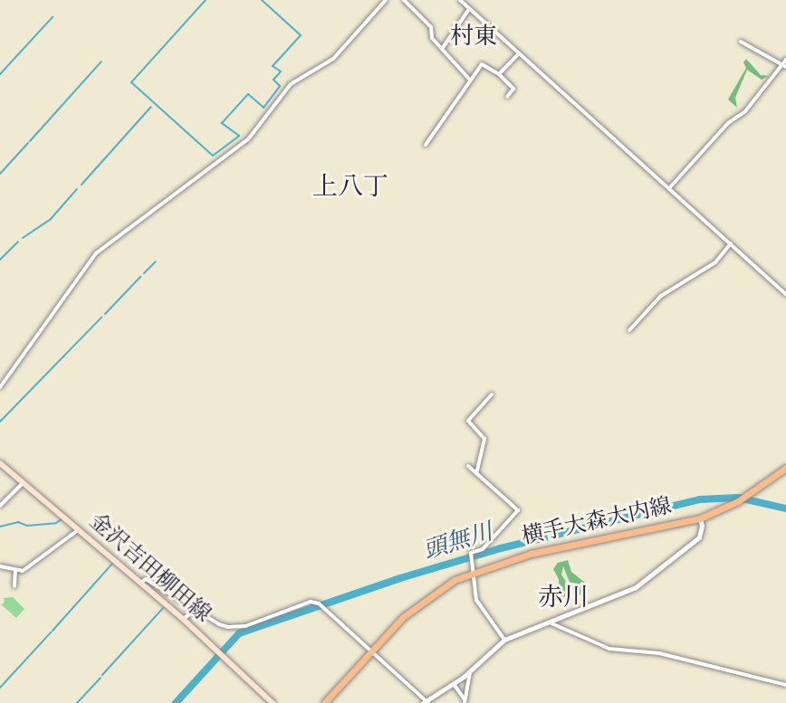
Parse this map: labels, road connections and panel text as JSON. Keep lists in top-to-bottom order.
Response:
{
  "streets": {
    "main road": ["横手大森大内線", "金沢吉田柳田線"]
  },
  "districts": ["村東", "上八丁", "赤川"],
  "water": ["頭無川"]
}
